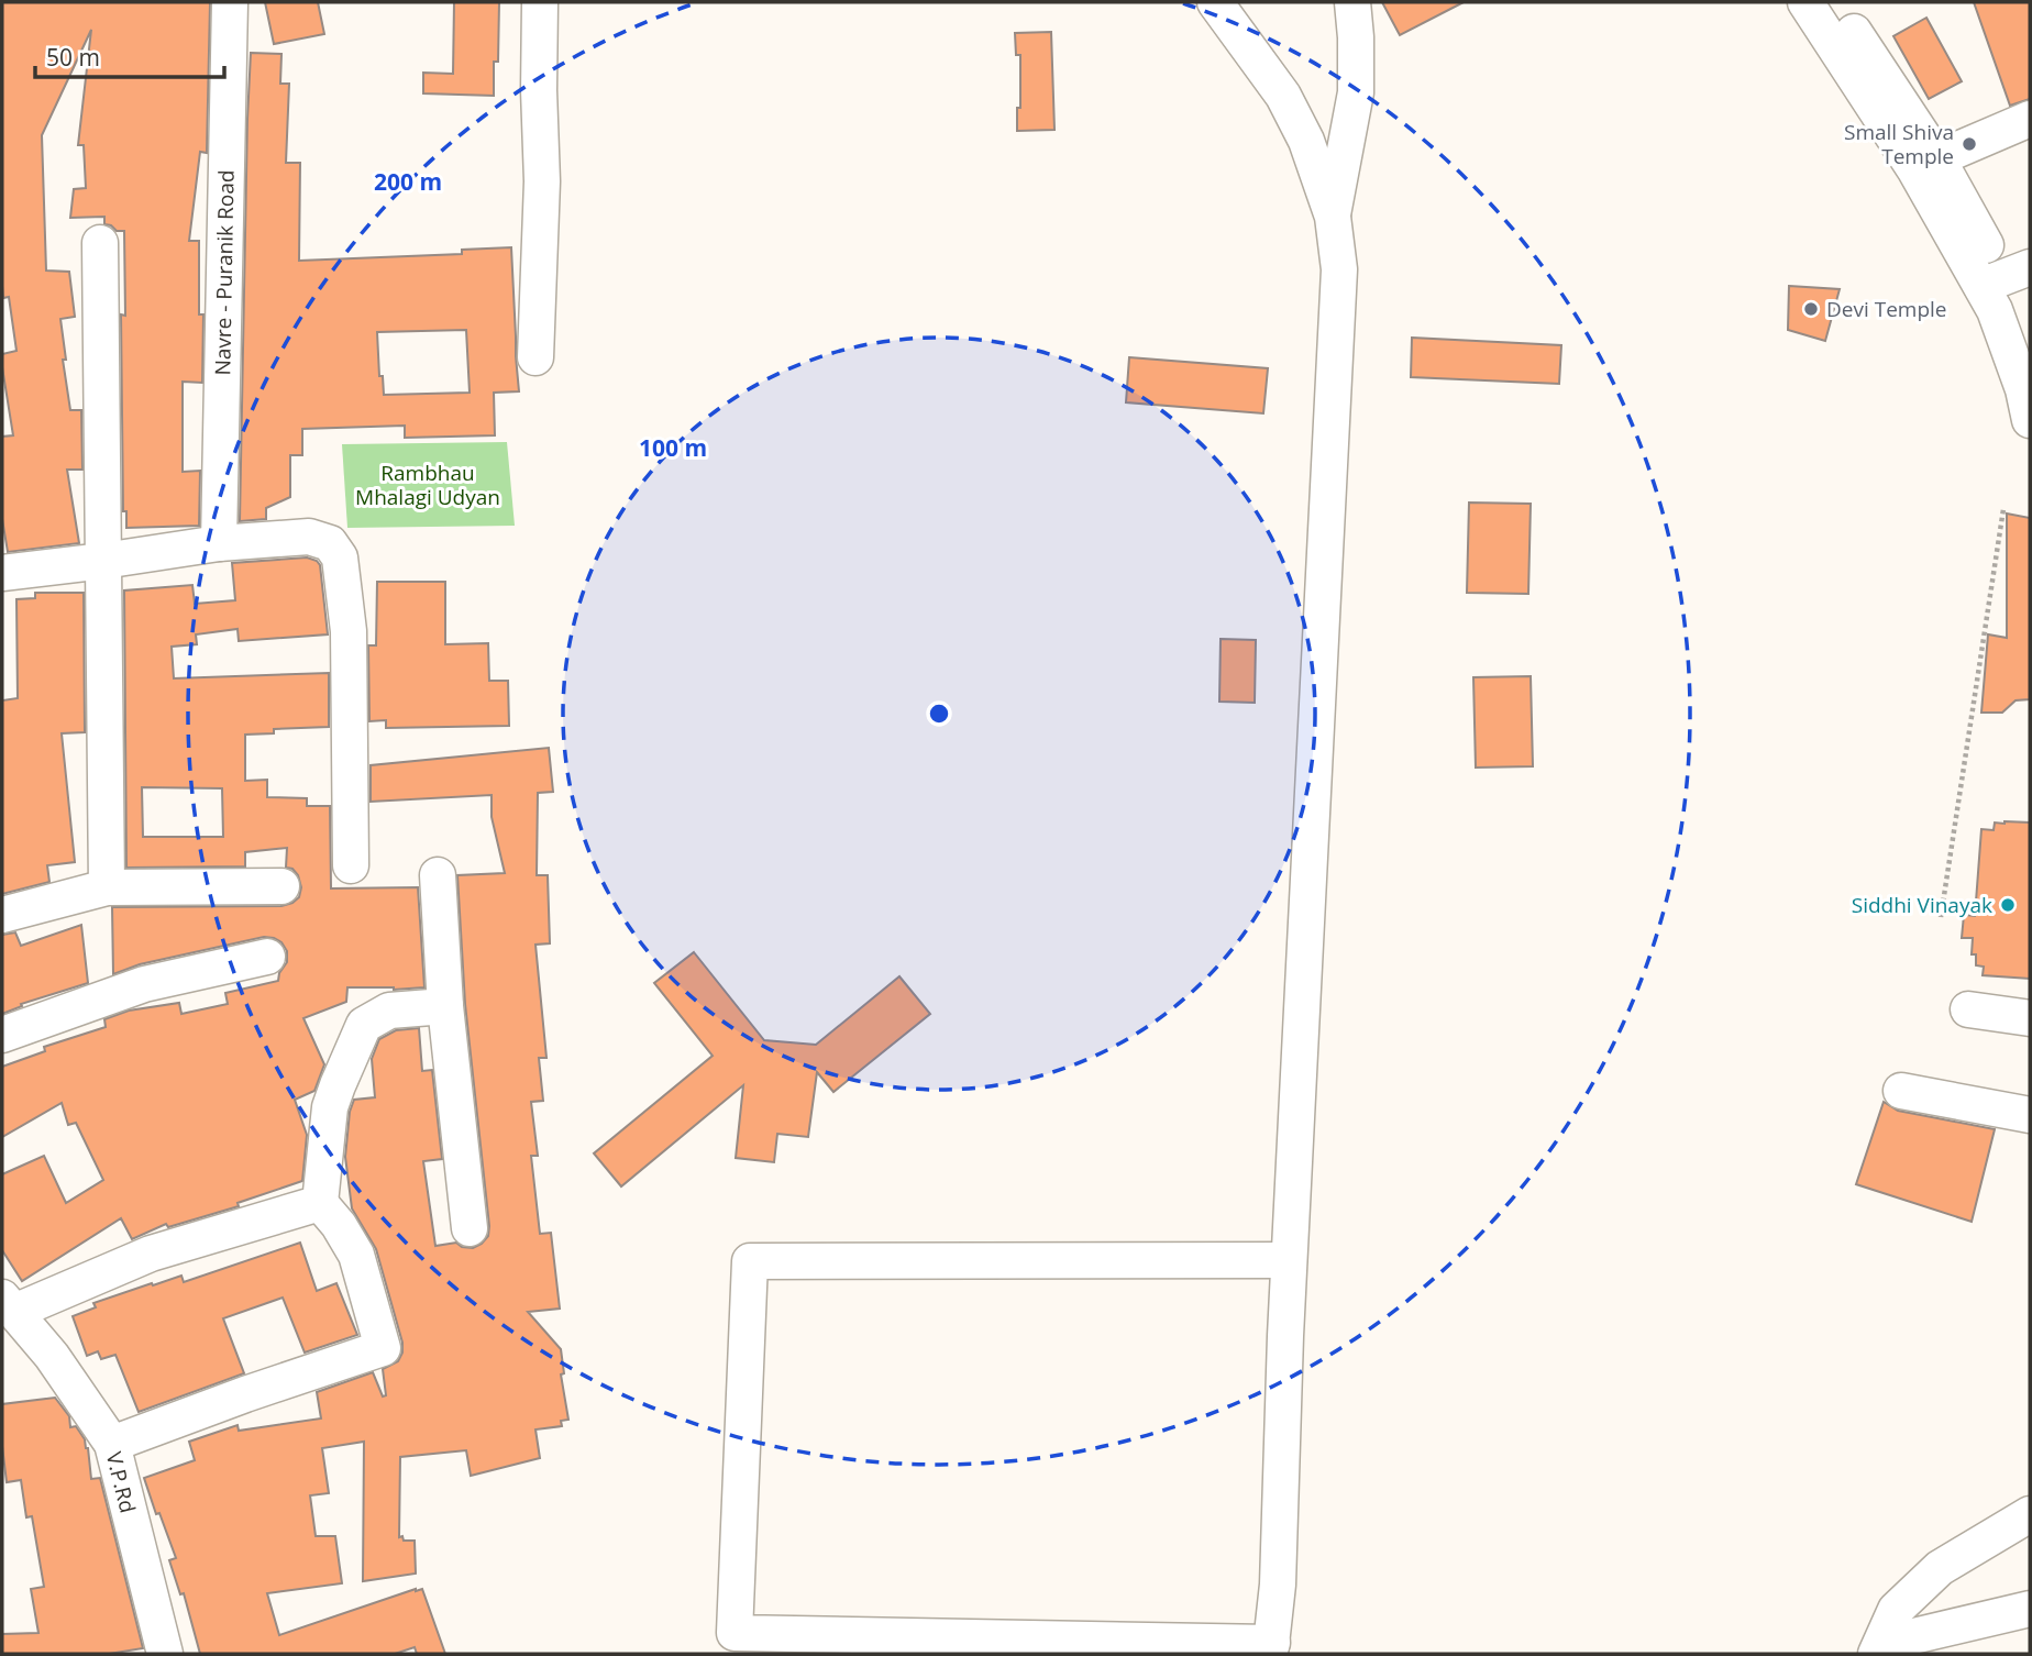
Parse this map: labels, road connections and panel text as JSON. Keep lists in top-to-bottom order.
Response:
{
  "streets": {
    "street": ["Navre - Puranik Road", "V.P.Rd"]
  },
  "parks": ["Rambhau Mhalagi Udyan"],
  "places": ["Small Shiva Temple", "Devi Temple", "Siddhi Vinayak"],
  "scale_bar": "50 m",
  "rings": ["200 m", "100 m"]
}
